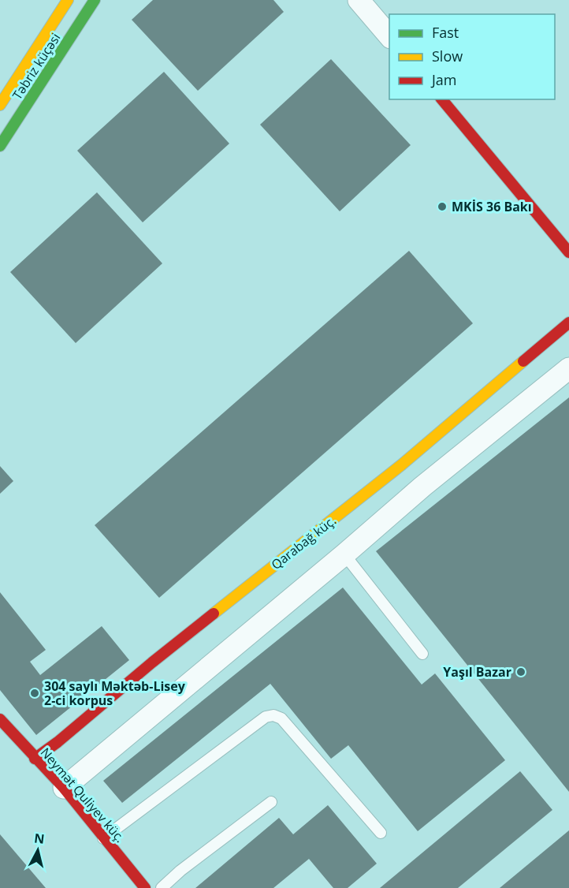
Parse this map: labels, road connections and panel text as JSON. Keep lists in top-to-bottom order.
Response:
{
  "streets": {
    "street": ["Təbriz küçəsi", "Qarabağ küç.", "Neymət Quliyev küç."]
  },
  "crossings": [
    ["Qarabağ küç.", "Neymət Quliyev küç."]
  ],
  "places": ["MKİS 36 Bakı", "Yaşıl Bazar", "304 saylı Məktəb-Lisey 2-ci korpus"],
  "legend": ["Fast", "Slow", "Jam"],
  "north": "top"
}
